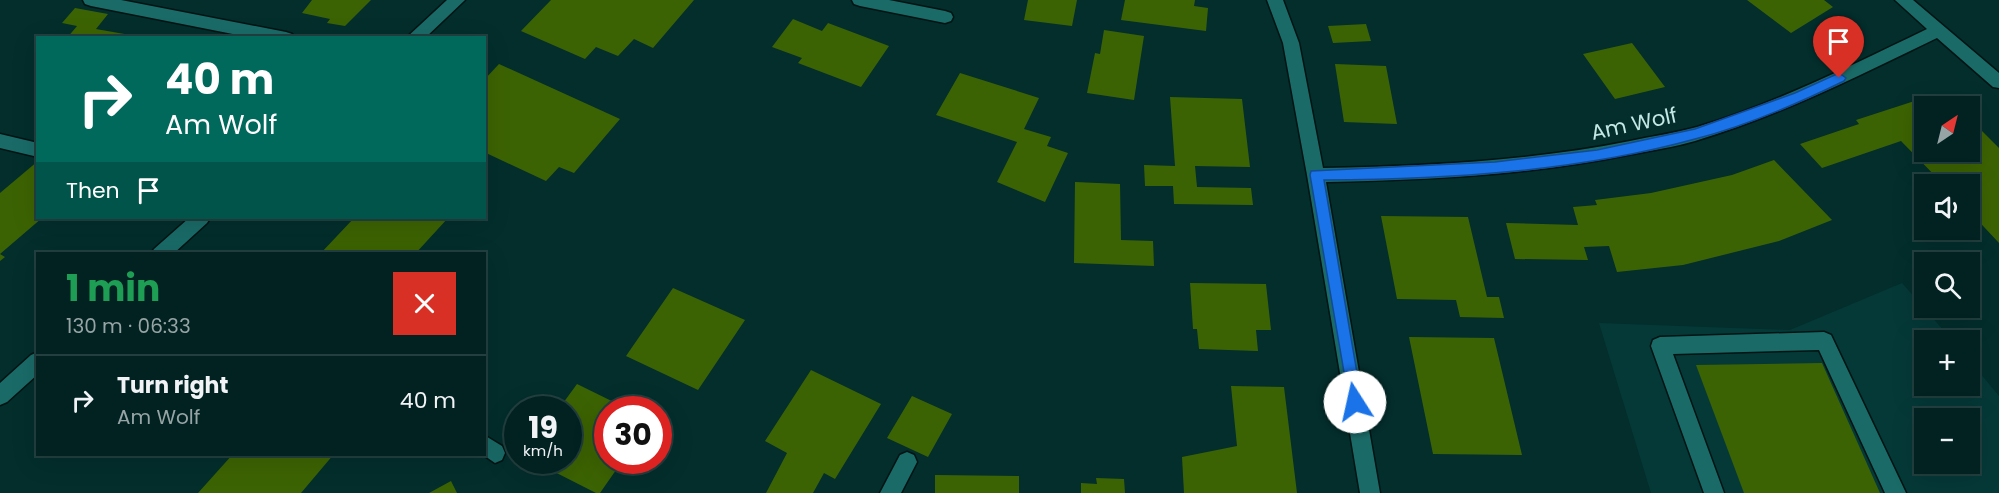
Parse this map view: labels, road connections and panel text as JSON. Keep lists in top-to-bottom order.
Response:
{
  "streets": {
    "street": ["Am Wolf"]
  },
  "north": "top right",
  "page": {
    "turn": ["40 m", "Am Wolf"],
    "map_buttons": ["+", "−"],
    "then": "Then",
    "heading": ["1 min", "130 m · 06:33"],
    "list": [
      {
        "name": "Turn right",
        "note": "Am Wolf",
        "value": "40 m"
      }
    ],
    "speed": "19 km/h",
    "limit": "30"
  }
}
